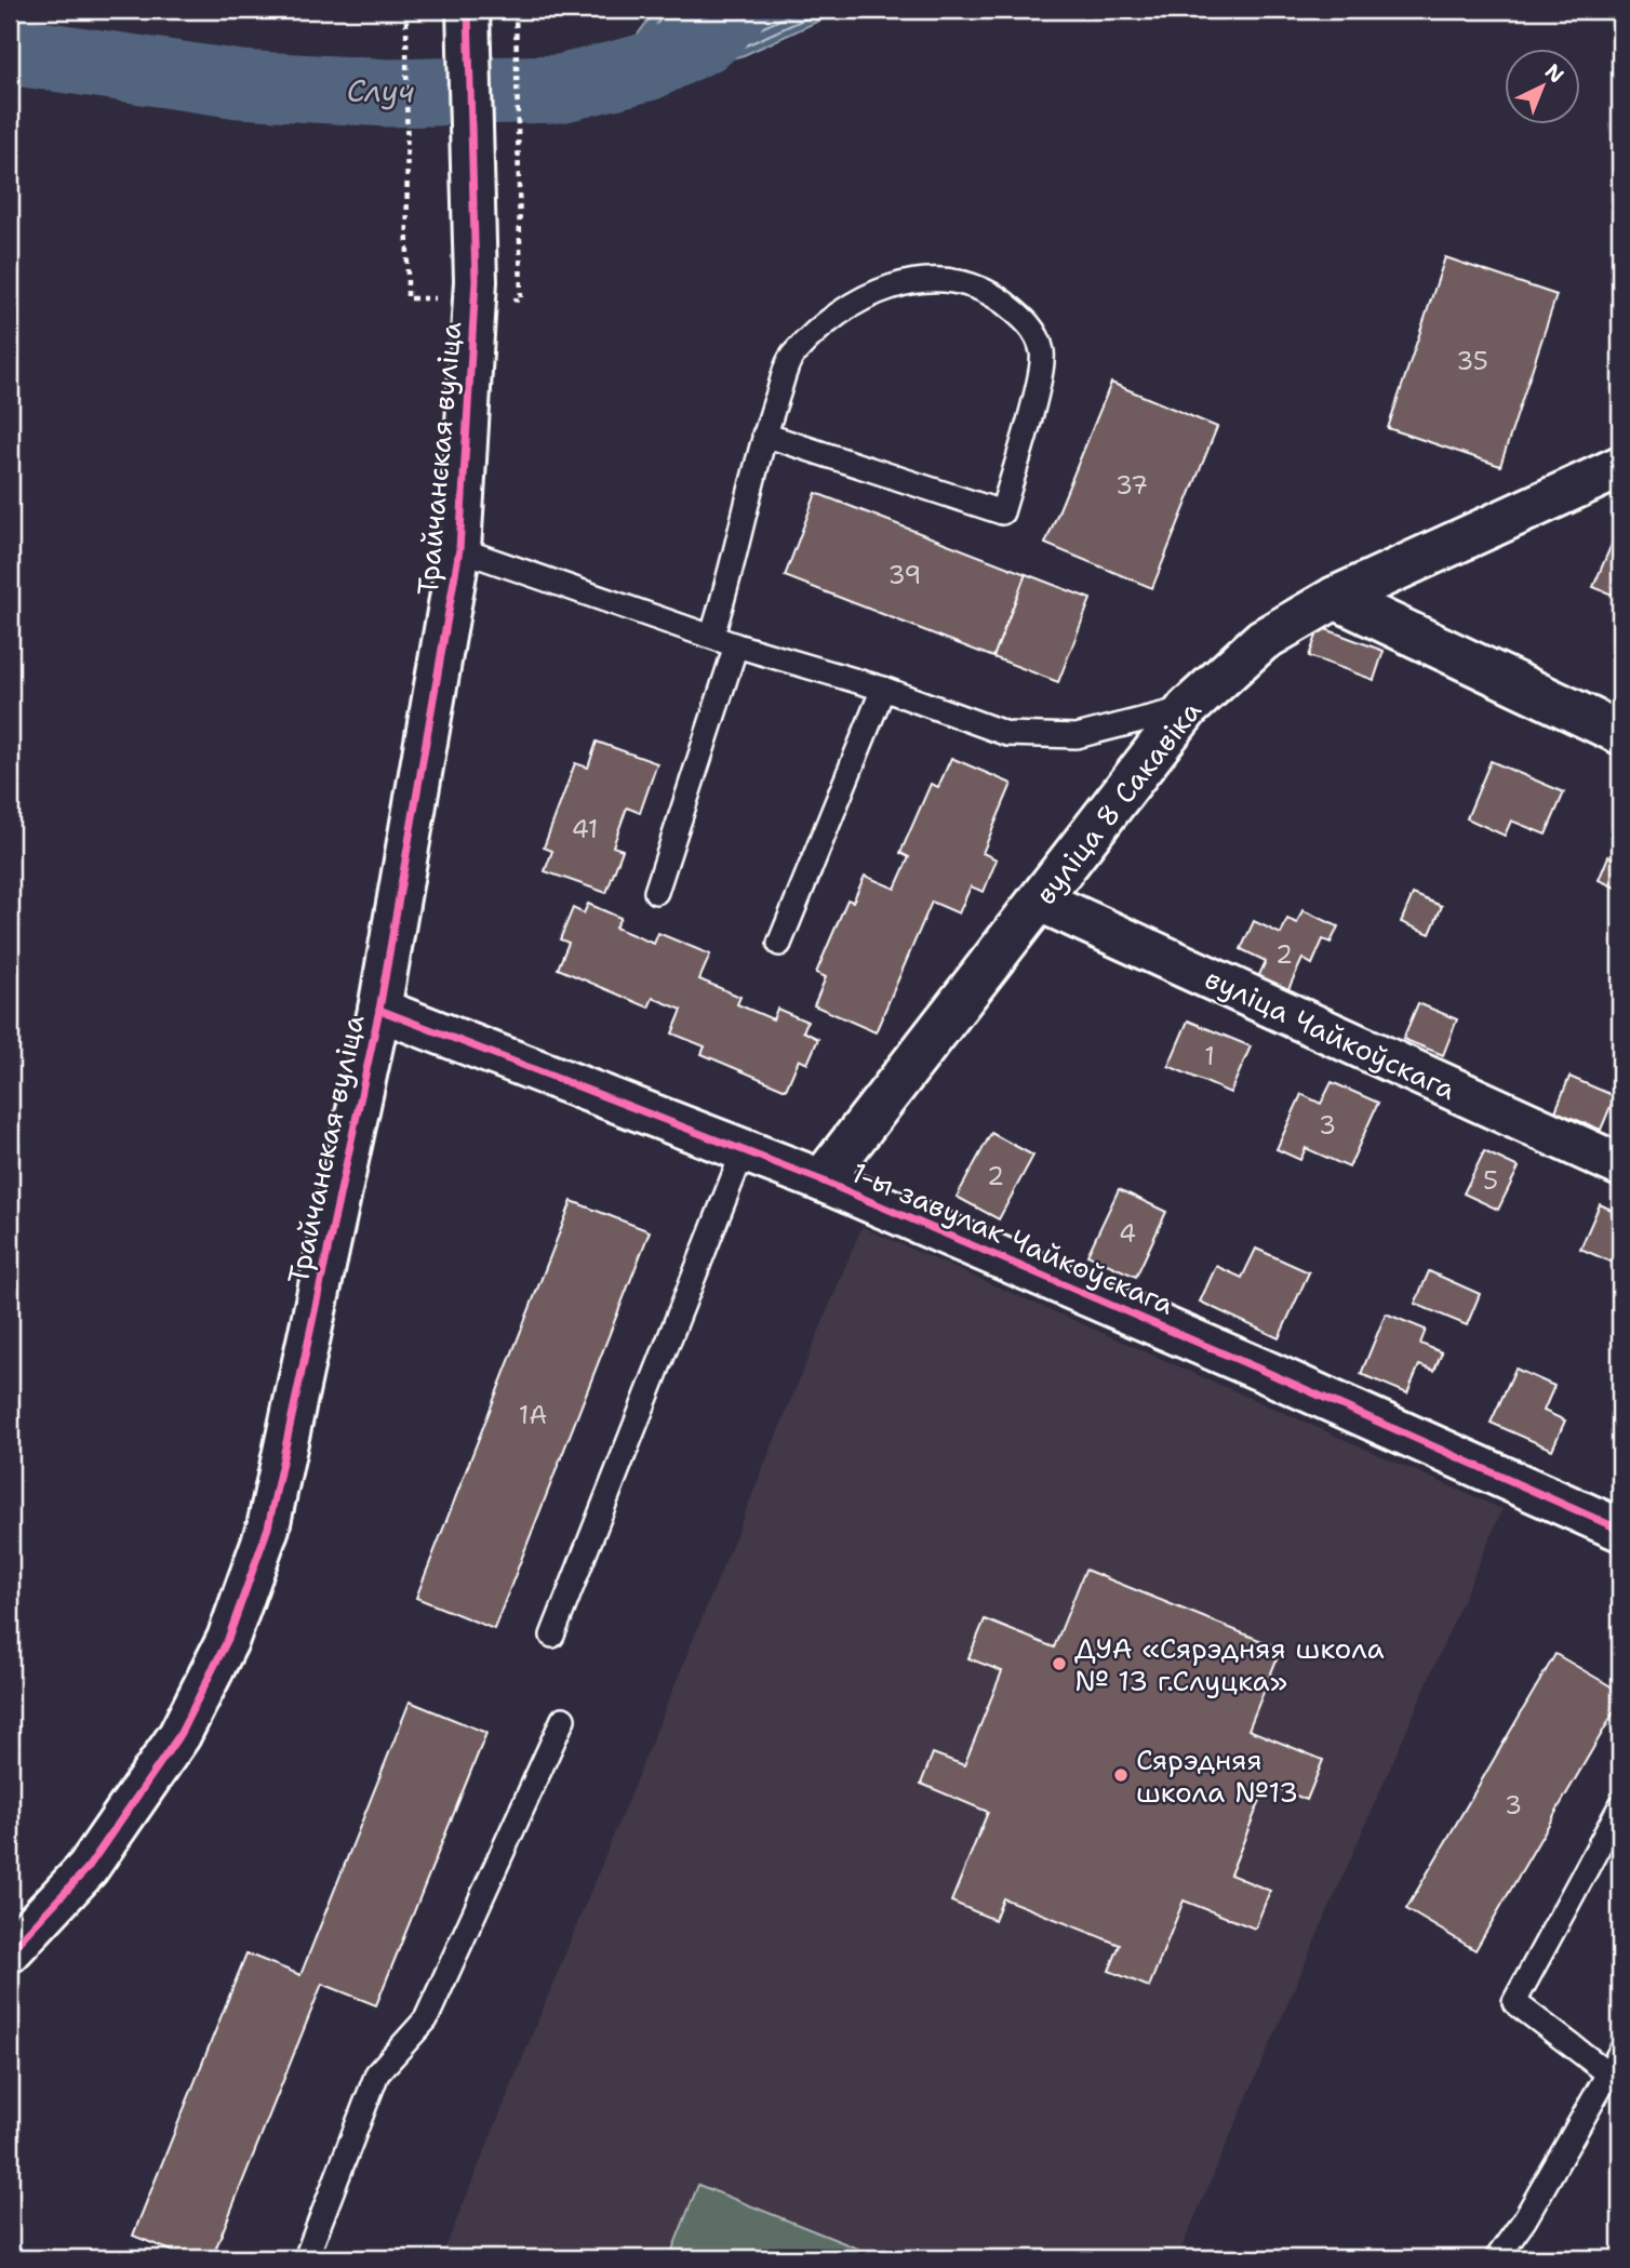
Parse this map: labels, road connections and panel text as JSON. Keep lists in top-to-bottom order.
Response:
{
  "streets": {
    "street": [
      "Трайчанская вуліца",
      "вуліца 8 Сакавіка",
      "вуліца Чайкоўскага",
      "1-ы завулак Чайкоўскага"
    ]
  },
  "crossings": [
    ["Трайчанская вуліца", "1-ы завулак Чайкоўскага"],
    ["вуліца 8 Сакавіка", "вуліца Чайкоўскага"],
    ["вуліца 8 Сакавіка", "1-ы завулак Чайкоўскага"]
  ],
  "water": ["Случ"],
  "places": ["ДУА «Сярэдняя школа № 13 г.Слуцка»", "Сярэдняя школа №13"],
  "house_numbers": [
    "35",
    "37",
    "39",
    "41",
    "2",
    "1",
    "3",
    "2",
    "5",
    "4",
    "1А",
    "3"
  ],
  "north": "top right"
}
